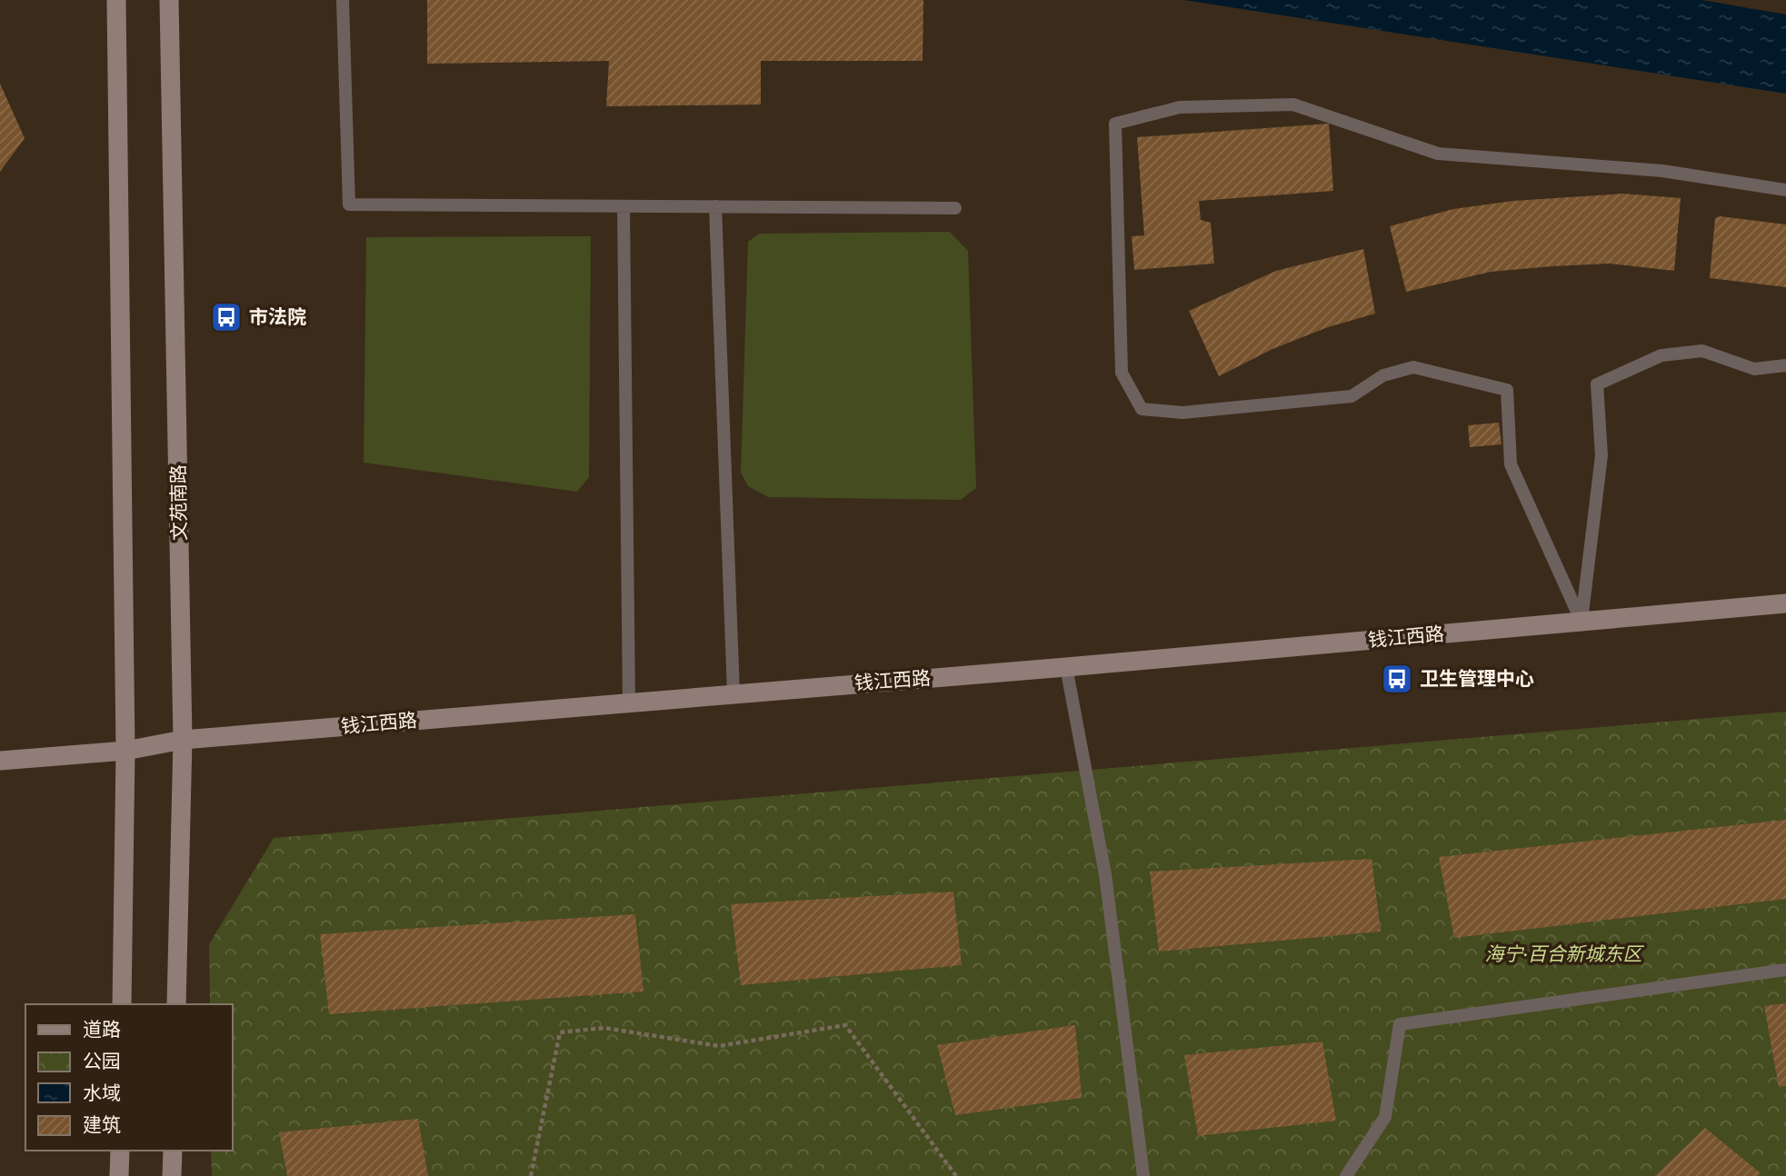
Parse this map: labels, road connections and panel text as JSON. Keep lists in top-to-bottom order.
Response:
{
  "streets": {
    "main road": ["文苑南路", "钱江西路"]
  },
  "crossings": [
    ["文苑南路", "钱江西路"]
  ],
  "parks": ["海宁·百合新城东区"],
  "places": {
    "bus stop": ["市法院", "卫生管理中心"]
  },
  "legend": [
    "道路",
    "公园",
    "水域",
    "建筑"
  ]
}
